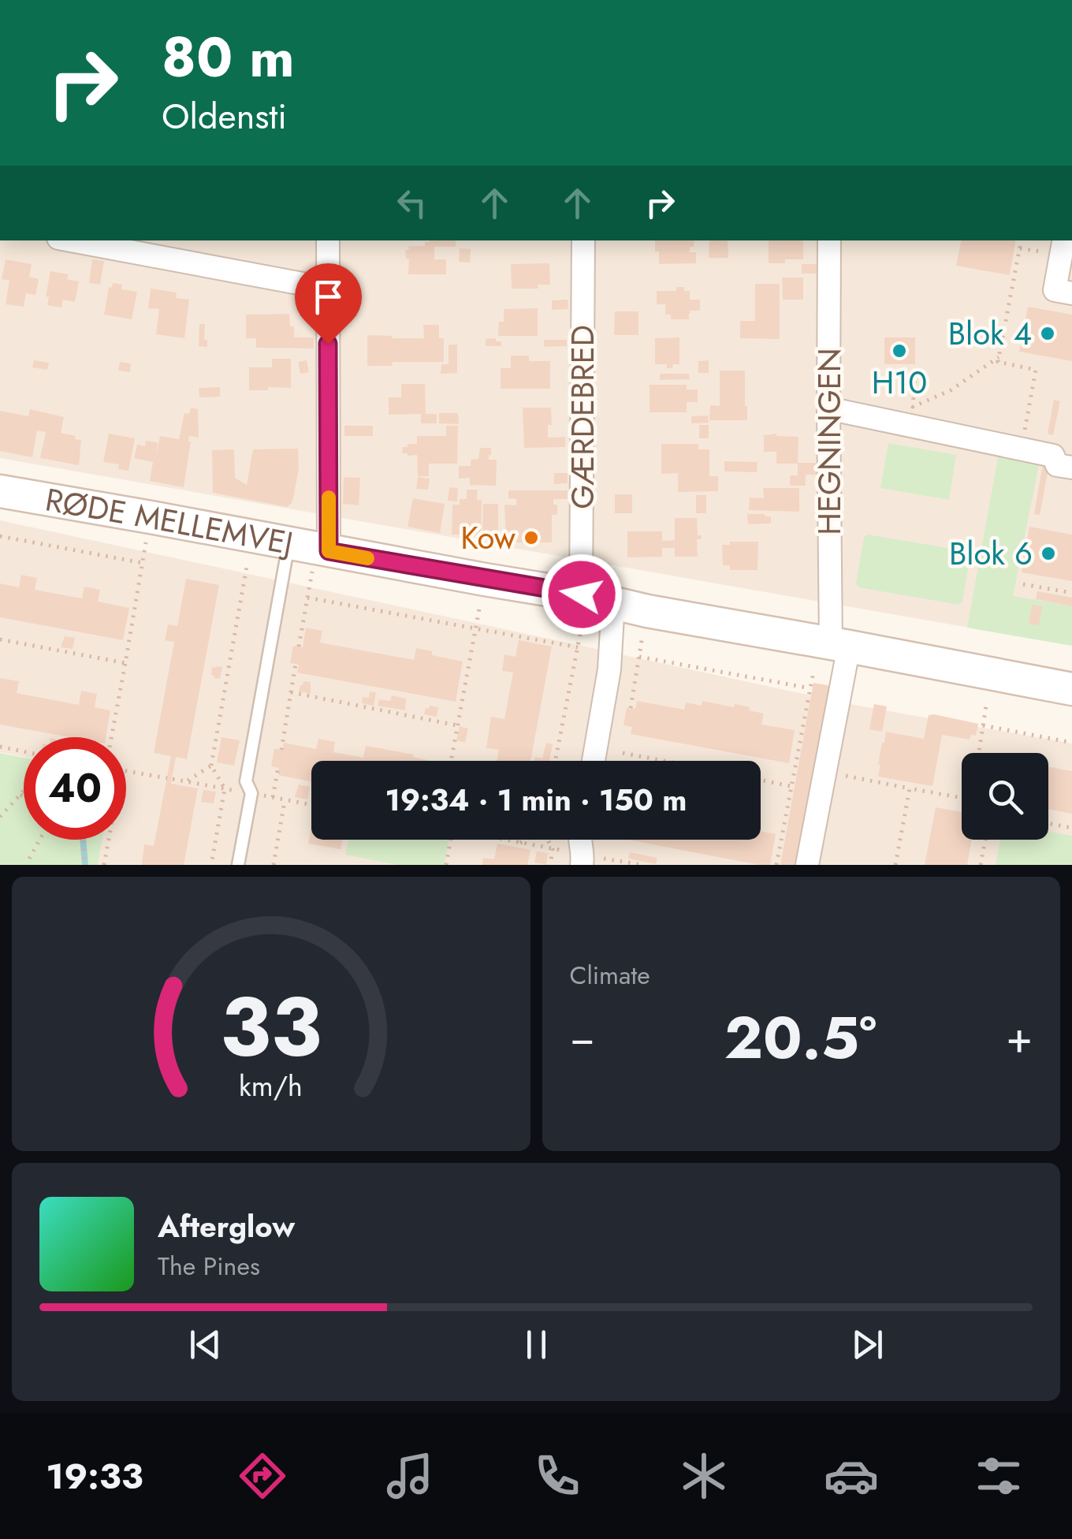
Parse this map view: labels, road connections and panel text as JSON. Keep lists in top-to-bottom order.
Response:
{
  "streets": {
    "street": ["GÆRDEBRED", "HEGNINGEN", "RØDE MELLEMVEJ"]
  },
  "crossings": [
    ["GÆRDEBRED", "RØDE MELLEMVEJ"],
    ["HEGNINGEN", "RØDE MELLEMVEJ"]
  ],
  "places": [
    "Blok 4",
    "H10",
    "Kow",
    "Blok 6"
  ],
  "page": {
    "turn": ["80 m", "Oldensti"],
    "limit": "40",
    "trip": "19:34 · 1 min · 150 m",
    "tile": "Climate",
    "heat": ["−", "20.5°", "+"],
    "song": ["Afterglow", "The Pines"],
    "tabs": "19:33",
    "gauge": ["33", "km/h"]
  }
}
